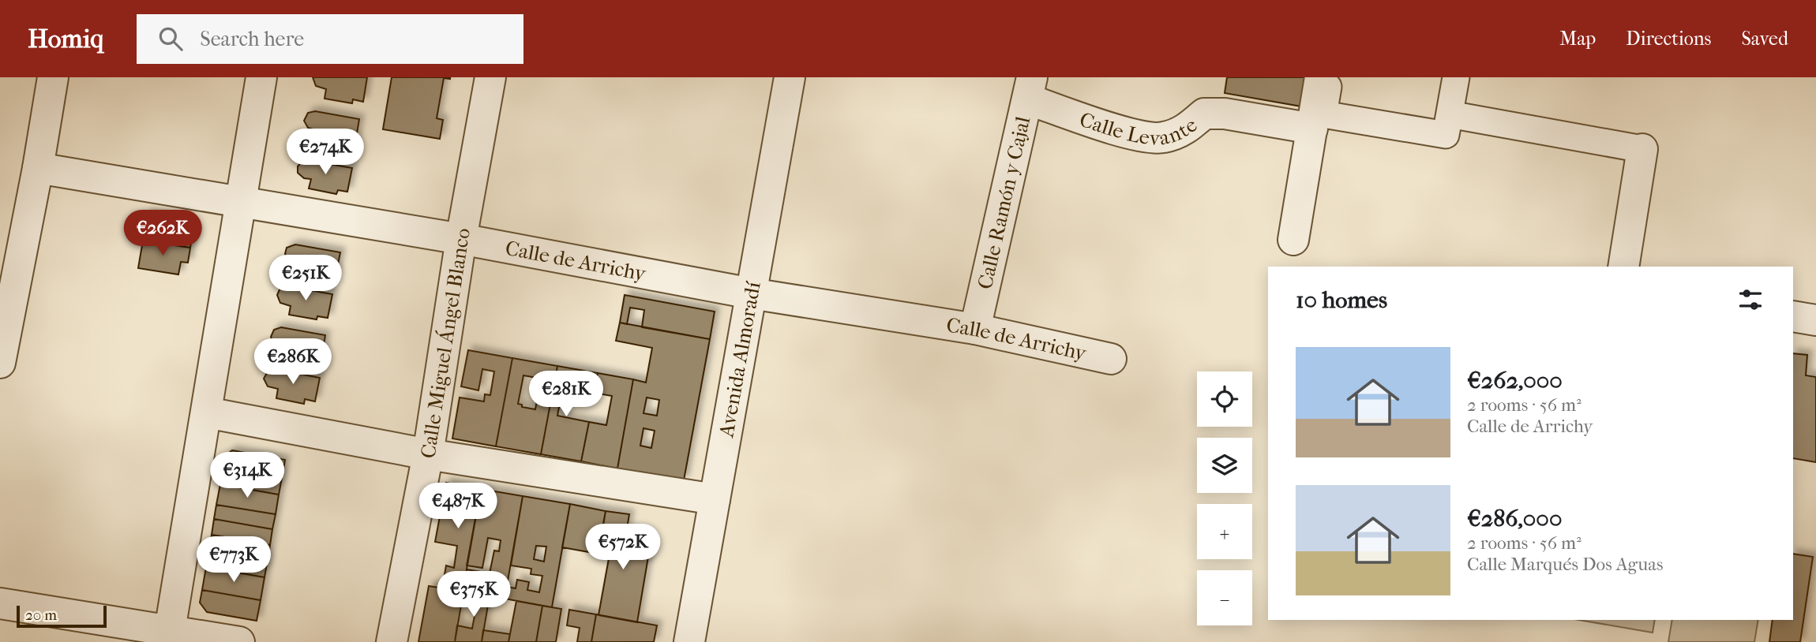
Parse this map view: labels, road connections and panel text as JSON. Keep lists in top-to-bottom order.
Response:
{
  "streets": {
    "street": [
      "Calle Levante",
      "Calle Ramón y Cajal",
      "Calle de Arrichy",
      "Calle Miguel Ángel Blanco",
      "Avenida Almoradí"
    ]
  },
  "crossings": [
    ["Calle Levante", "Calle Ramón y Cajal"],
    ["Calle Ramón y Cajal", "Calle de Arrichy"],
    ["Calle de Arrichy", "Calle Miguel Ángel Blanco"],
    ["Calle de Arrichy", "Avenida Almoradí"]
  ],
  "scale_bar": "20 m",
  "page": {
    "header": "Homiq",
    "search": "Search here",
    "nav": ["Map", "Directions", "Saved"],
    "price": [
      "€274K",
      "€262K",
      "€251K",
      "€286K",
      "€281K",
      "€314K",
      "€487K",
      "€572K",
      "€773K",
      "€375K"
    ],
    "heading": "10 homes",
    "list": [
      {
        "name": "€262,000",
        "note": "2 rooms · 56 m² · Calle de Arrichy"
      },
      {
        "name": "€286,000",
        "note": "2 rooms · 56 m² · Calle Marqués Dos Aguas"
      }
    ],
    "map_buttons": ["+", "−"],
    "scale": "20 m"
  }
}
